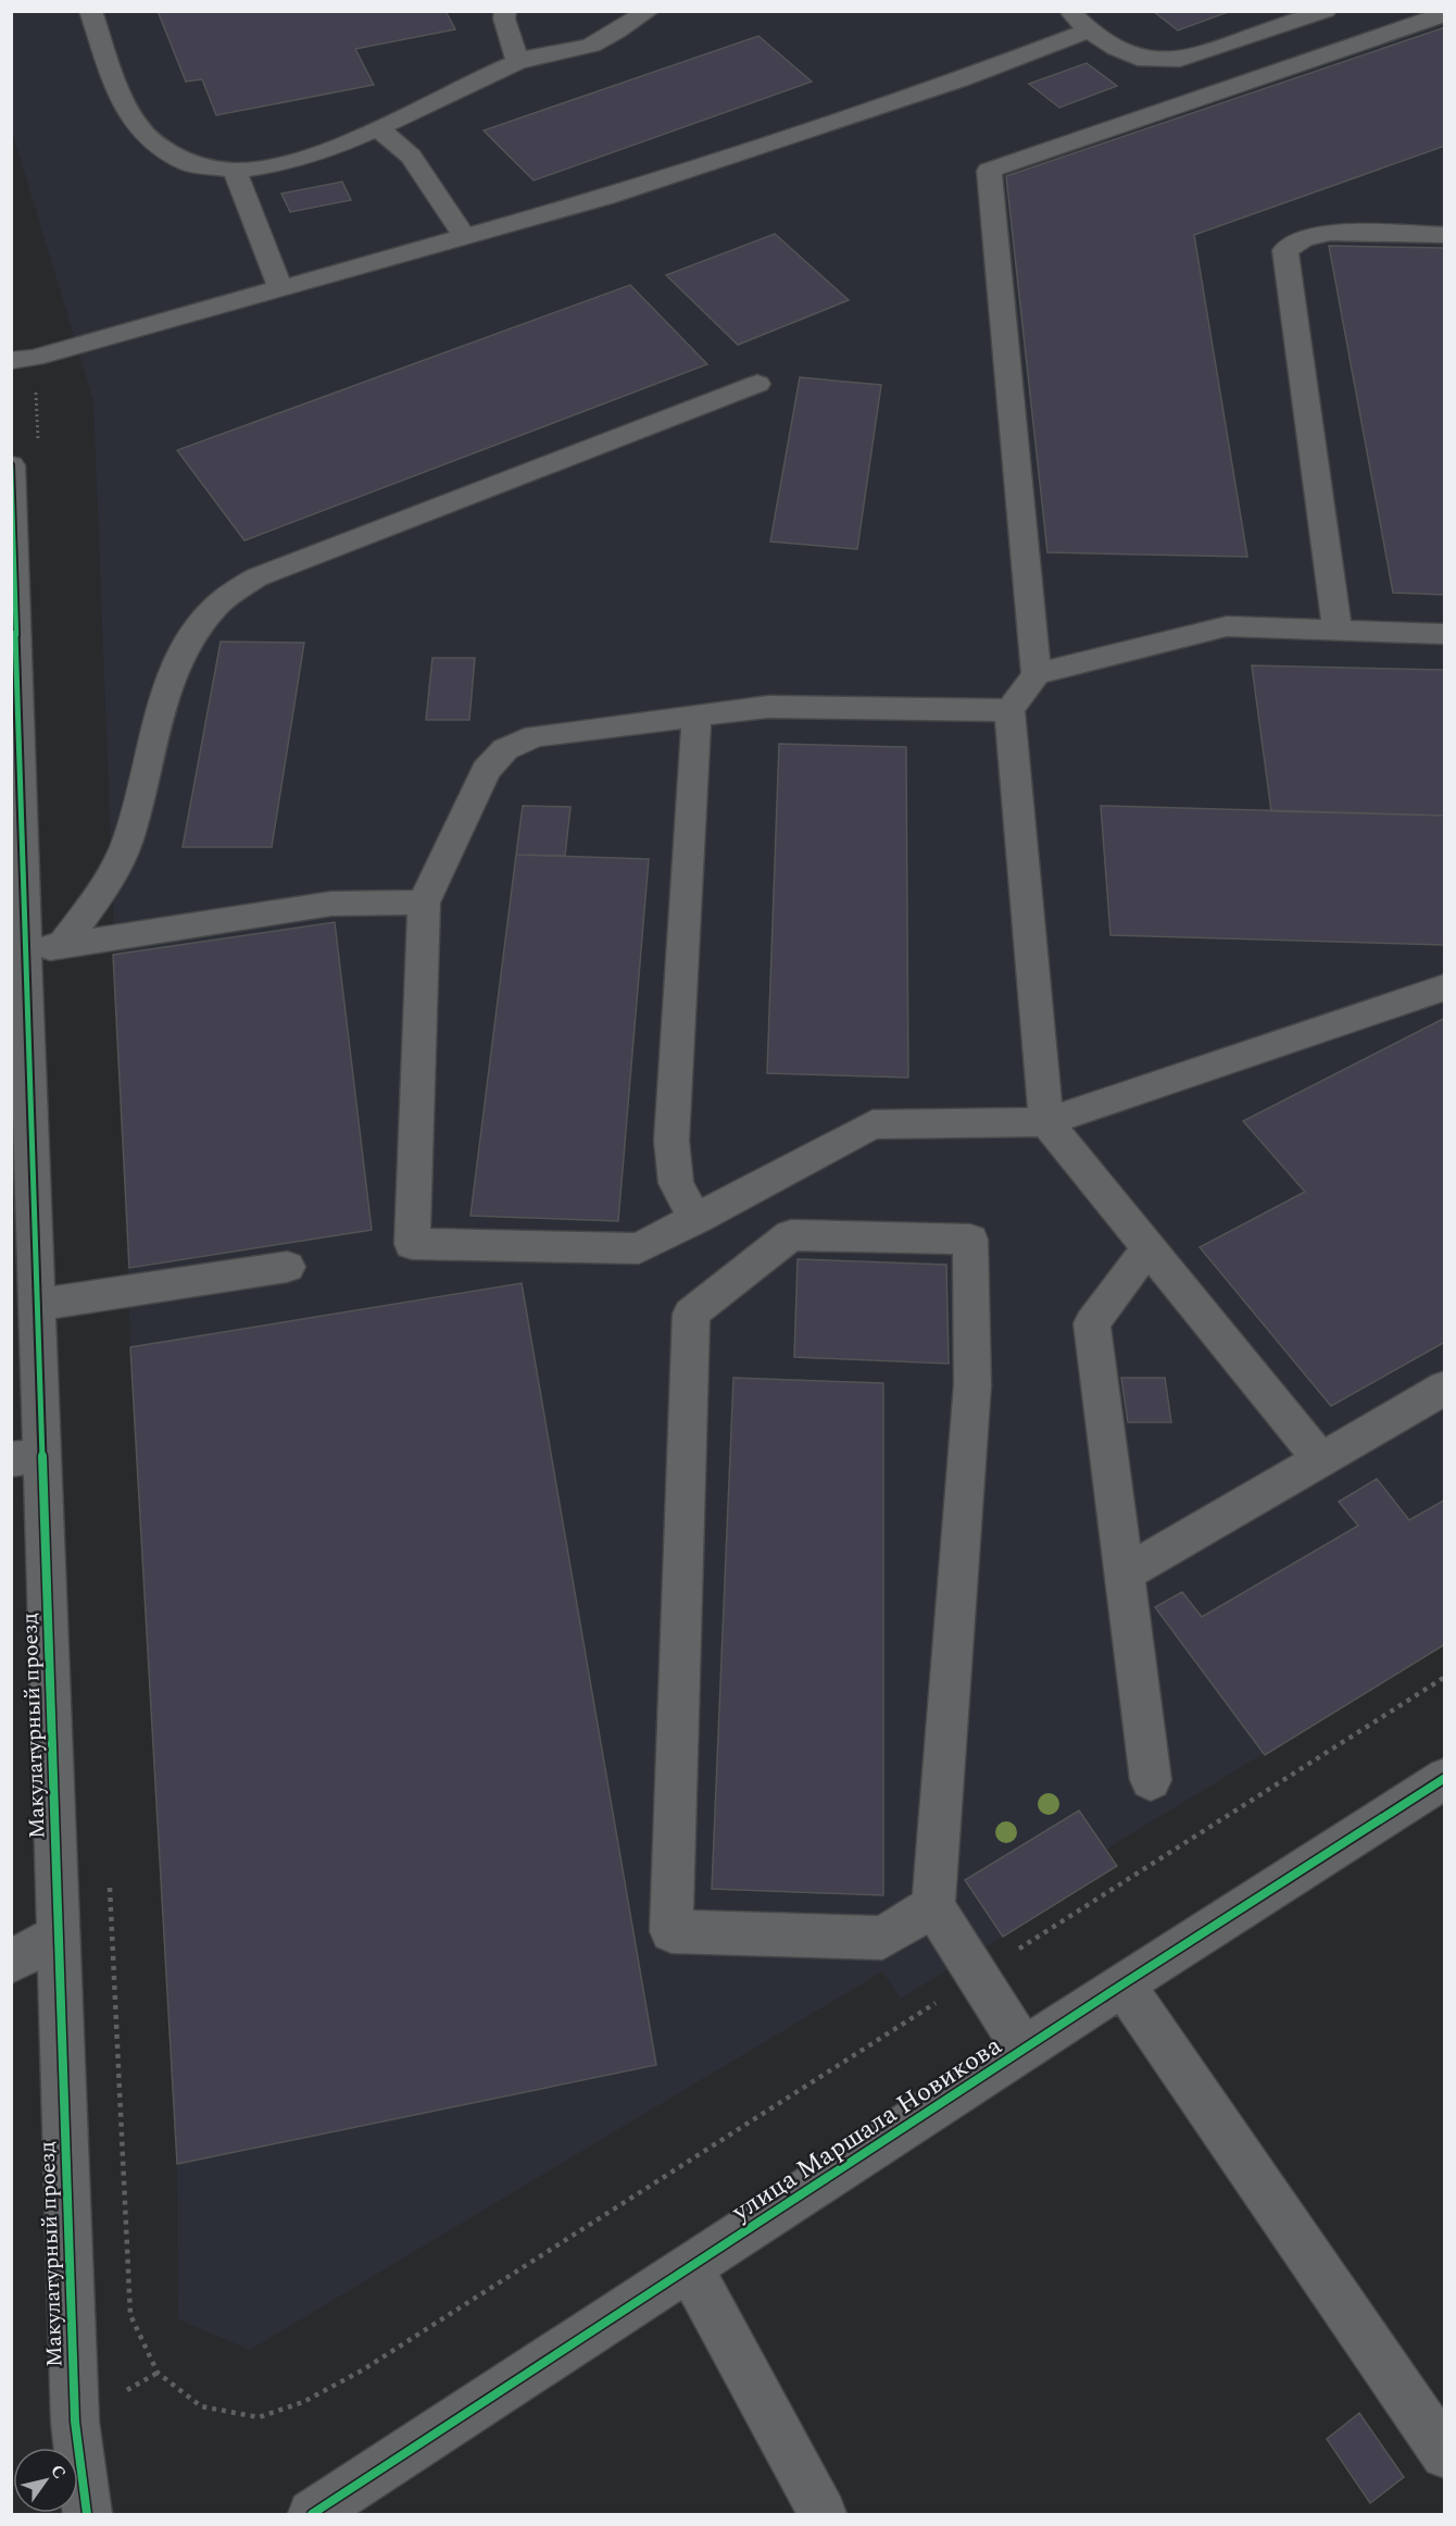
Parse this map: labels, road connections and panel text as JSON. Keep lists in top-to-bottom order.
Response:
{
  "streets": {
    "street": ["Макулатурный проезд", "улица Маршала Новикова"]
  },
  "north": "top right"
}
